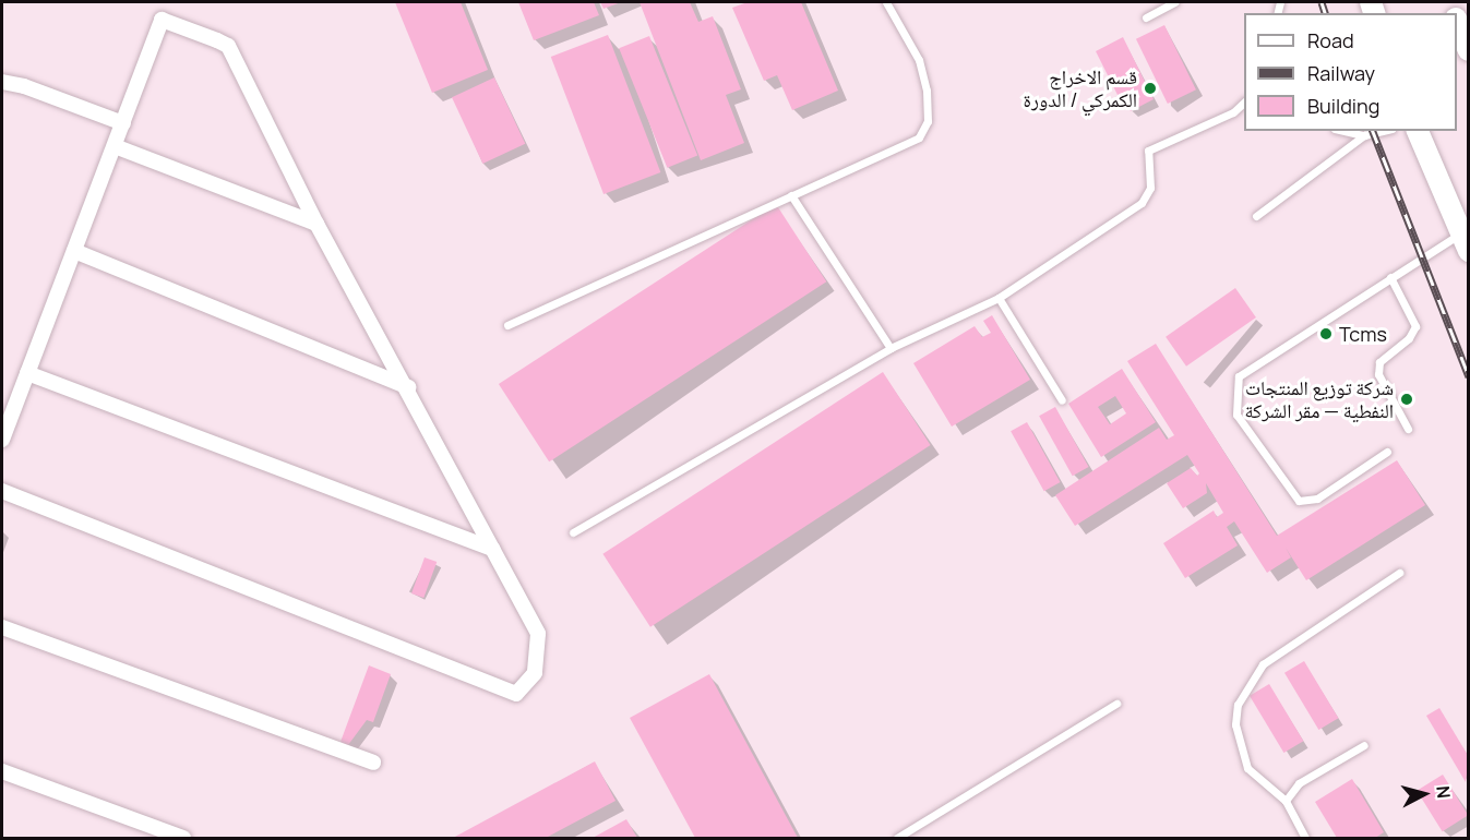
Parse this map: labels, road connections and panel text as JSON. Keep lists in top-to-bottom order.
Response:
{
  "places": ["قسم الاخراج الكمركي / الدورة", "Tcms", "شركة توزيع المنتجات النفطية — مقر الشركة"],
  "legend": ["Road", "Railway", "Building"],
  "north": "right"
}
